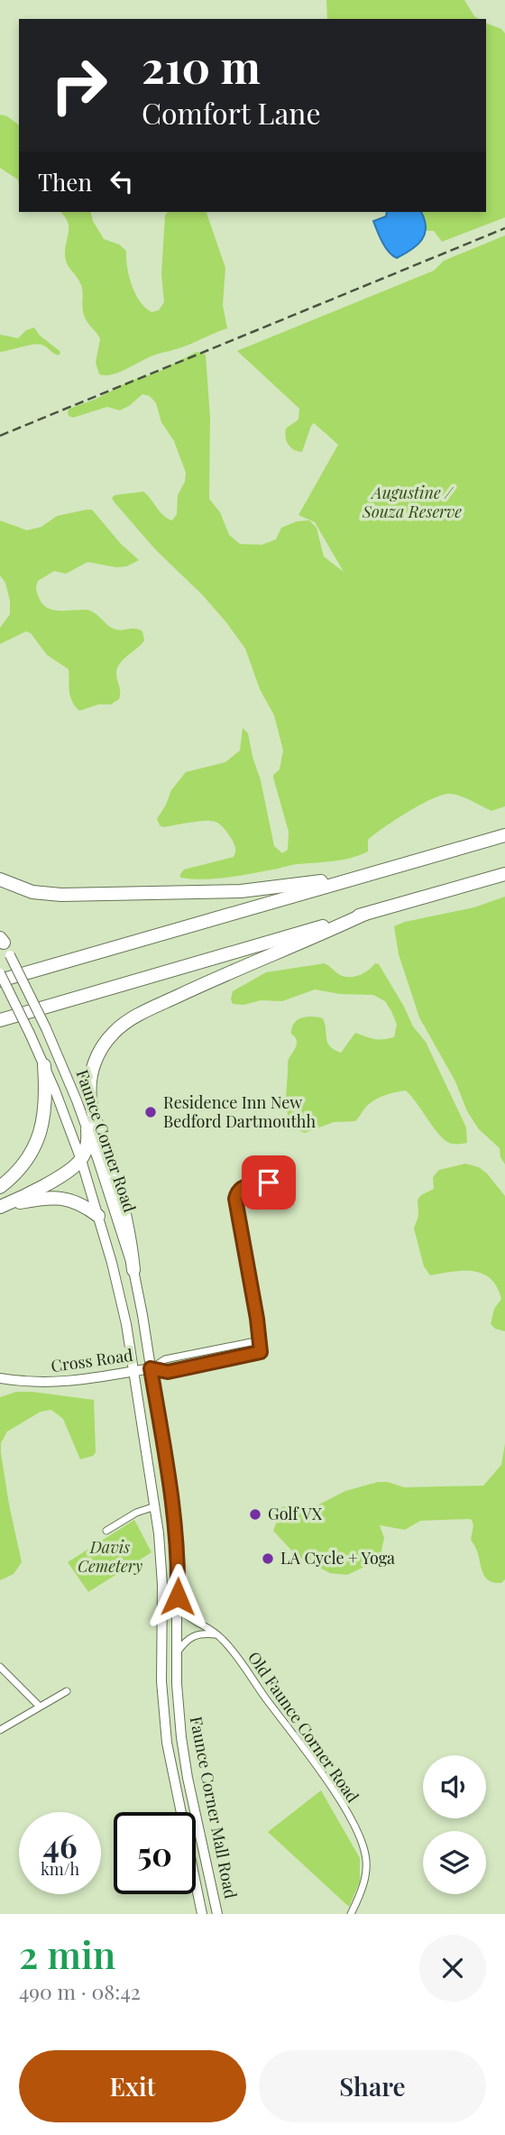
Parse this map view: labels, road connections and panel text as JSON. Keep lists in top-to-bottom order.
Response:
{
  "streets": {
    "main road": ["Faunce Corner Road", "Cross Road", "Faunce Corner Mall Road"],
    "street": ["Old Faunce Corner Road"]
  },
  "crossings": [
    ["Faunce Corner Road", "Cross Road"],
    ["Faunce Corner Road", "Faunce Corner Mall Road"],
    ["Cross Road", "Faunce Corner Mall Road"],
    ["Old Faunce Corner Road", "Faunce Corner Mall Road"]
  ],
  "parks": ["Augustine / Souza Reserve", "Davis Cemetery"],
  "places": ["Residence Inn New Bedford Dartmouthh", "Golf VX", "LA Cycle + Yoga"],
  "page": {
    "turn": ["210 m", "Comfort Lane"],
    "then": "Then",
    "speed": "46 km/h",
    "limit": "50",
    "heading": ["2 min", "490 m · 08:42"],
    "buttons": ["Exit", "Share"]
  }
}
